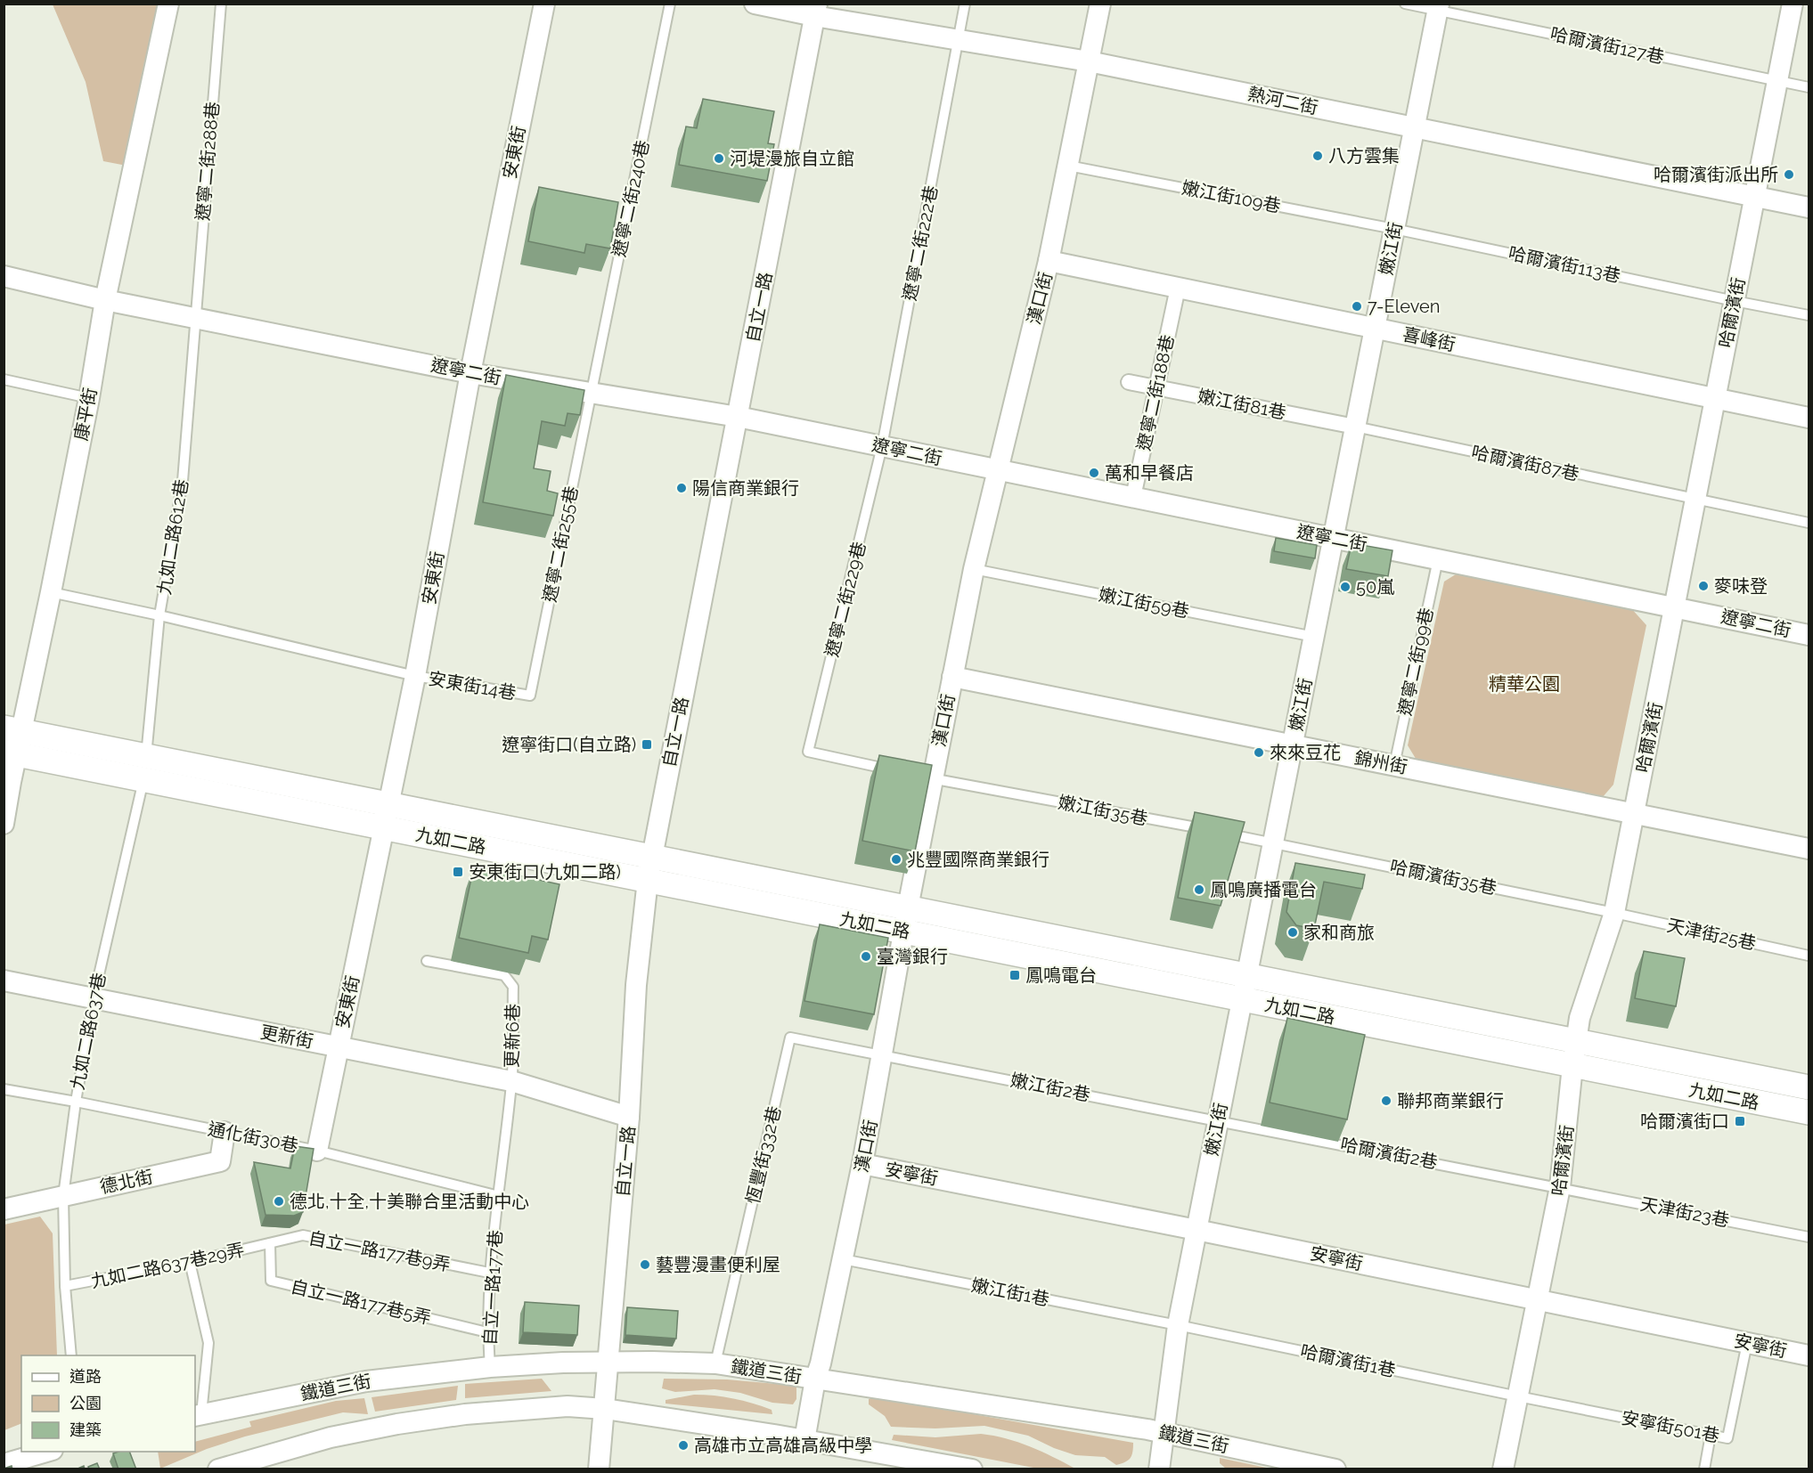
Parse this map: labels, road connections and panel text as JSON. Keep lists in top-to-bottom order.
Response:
{
  "streets": {
    "street": [
      "熱河二街",
      "安東街",
      "嫩江街",
      "漢口街",
      "自立一路",
      "哈爾濱街",
      "喜峰街",
      "遼寧二街",
      "遼寧二街188巷",
      "嫩江街81巷",
      "康平街",
      "錦州街",
      "九如二路",
      "更新街",
      "安寧街",
      "德北街",
      "鐵道三街"
    ],
    "lane": [
      "哈爾濱街127巷",
      "遼寧二街288巷",
      "嫩江街109巷",
      "遼寧二街240巷",
      "遼寧二街222巷",
      "哈爾濱街113巷",
      "哈爾濱街87巷",
      "九如二路612巷",
      "遼寧二街255巷",
      "遼寧二街229巷",
      "嫩江街59巷",
      "遼寧二街99巷",
      "安東街14巷",
      "嫩江街35巷",
      "哈爾濱街35巷",
      "天津街25巷",
      "九如二路637巷",
      "更新6巷",
      "嫩江街2巷",
      "通化街30巷",
      "哈爾濱街2巷",
      "恆豐街332巷",
      "天津街23巷",
      "自立一路177巷9弄",
      "九如二路637巷29弄",
      "自立一路177巷",
      "嫩江街1巷",
      "自立一路177巷5弄",
      "哈爾濱街1巷",
      "安寧街501巷"
    ]
  },
  "crossings": [
    ["哈爾濱街127巷", "嫩江街"],
    ["哈爾濱街127巷", "哈爾濱街"],
    ["熱河二街", "遼寧二街222巷"],
    ["熱河二街", "嫩江街"],
    ["熱河二街", "漢口街"],
    ["熱河二街", "自立一路"],
    ["熱河二街", "哈爾濱街"],
    ["安東街", "遼寧二街"],
    ["安東街", "安東街14巷"],
    ["安東街", "九如二路"],
    ["安東街", "更新街"],
    ["安東街", "通化街30巷"],
    ["遼寧二街288巷", "遼寧二街"],
    ["遼寧二街288巷", "九如二路612巷"],
    ["嫩江街109巷", "嫩江街"],
    ["嫩江街109巷", "哈爾濱街113巷"],
    ["嫩江街109巷", "漢口街"],
    ["遼寧二街240巷", "遼寧二街"],
    ["遼寧二街240巷", "遼寧二街255巷"],
    ["遼寧二街222巷", "遼寧二街"],
    ["遼寧二街222巷", "遼寧二街229巷"],
    ["嫩江街", "哈爾濱街113巷"],
    ["嫩江街", "喜峰街"],
    ["嫩江街", "遼寧二街"],
    ["嫩江街", "嫩江街81巷"],
    ["嫩江街", "哈爾濱街87巷"],
    ["嫩江街", "嫩江街59巷"],
    ["嫩江街", "錦州街"],
    ["嫩江街", "嫩江街35巷"],
    ["嫩江街", "九如二路"],
    ["嫩江街", "哈爾濱街35巷"],
    ["嫩江街", "嫩江街2巷"],
    ["嫩江街", "哈爾濱街2巷"],
    ["嫩江街", "安寧街"],
    ["嫩江街", "嫩江街1巷"],
    ["嫩江街", "哈爾濱街1巷"],
    ["嫩江街", "鐵道三街"],
    ["哈爾濱街113巷", "哈爾濱街"],
    ["漢口街", "喜峰街"],
    ["漢口街", "遼寧二街"],
    ["漢口街", "嫩江街59巷"],
    ["漢口街", "錦州街"],
    ["漢口街", "嫩江街35巷"],
    ["漢口街", "九如二路"],
    ["漢口街", "嫩江街2巷"],
    ["漢口街", "恆豐街332巷"],
    ["漢口街", "安寧街"],
    ["漢口街", "嫩江街1巷"],
    ["漢口街", "鐵道三街"],
    ["自立一路", "遼寧二街"],
    ["自立一路", "九如二路"],
    ["自立一路", "更新街"],
    ["自立一路", "鐵道三街"],
    ["哈爾濱街", "喜峰街"],
    ["哈爾濱街", "遼寧二街"],
    ["哈爾濱街", "哈爾濱街87巷"],
    ["哈爾濱街", "錦州街"],
    ["哈爾濱街", "九如二路"],
    ["哈爾濱街", "哈爾濱街35巷"],
    ["哈爾濱街", "天津街25巷"],
    ["哈爾濱街", "哈爾濱街2巷"],
    ["哈爾濱街", "安寧街"],
    ["哈爾濱街", "天津街23巷"],
    ["哈爾濱街", "哈爾濱街1巷"],
    ["哈爾濱街", "安寧街501巷"],
    ["喜峰街", "遼寧二街188巷"],
    ["遼寧二街", "遼寧二街188巷"],
    ["遼寧二街", "康平街"],
    ["遼寧二街", "九如二路612巷"],
    ["遼寧二街", "遼寧二街255巷"],
    ["遼寧二街", "遼寧二街229巷"],
    ["遼寧二街", "遼寧二街99巷"],
    ["遼寧二街188巷", "嫩江街81巷"],
    ["嫩江街81巷", "哈爾濱街87巷"],
    ["康平街", "安東街14巷"],
    ["康平街", "九如二路"],
    ["九如二路612巷", "安東街14巷"],
    ["九如二路612巷", "九如二路"],
    ["遼寧二街255巷", "安東街14巷"],
    ["遼寧二街99巷", "錦州街"],
    ["嫩江街35巷", "哈爾濱街35巷"],
    ["九如二路", "九如二路637巷"],
    ["哈爾濱街35巷", "天津街25巷"],
    ["九如二路637巷", "更新街"],
    ["九如二路637巷", "通化街30巷"],
    ["九如二路637巷", "德北街"],
    ["九如二路637巷", "九如二路637巷29弄"],
    ["更新6巷", "更新街"],
    ["更新6巷", "自立一路177巷"],
    ["更新街", "自立一路177巷"],
    ["嫩江街2巷", "哈爾濱街2巷"],
    ["嫩江街2巷", "恆豐街332巷"],
    ["通化街30巷", "德北街"],
    ["通化街30巷", "自立一路177巷"],
    ["哈爾濱街2巷", "天津街23巷"],
    ["恆豐街332巷", "鐵道三街"],
    ["安寧街", "安寧街501巷"],
    ["自立一路177巷9弄", "九如二路637巷29弄"],
    ["自立一路177巷9弄", "自立一路177巷"],
    ["自立一路177巷9弄", "自立一路177巷5弄"],
    ["九如二路637巷29弄", "自立一路177巷5弄"],
    ["自立一路177巷", "自立一路177巷5弄"],
    ["自立一路177巷", "鐵道三街"],
    ["嫩江街1巷", "哈爾濱街1巷"],
    ["哈爾濱街1巷", "安寧街501巷"]
  ],
  "parks": ["精華公園"],
  "places": {
    "other": [
      "八方雲集",
      "河堤漫旅自立館",
      "哈爾濱街派出所",
      "7-Eleven",
      "萬和早餐店",
      "陽信商業銀行",
      "麥味登",
      "50嵐",
      "來來豆花",
      "兆豐國際商業銀行",
      "鳳鳴廣播電台",
      "家和商旅",
      "臺灣銀行",
      "聯邦商業銀行",
      "德北,十全,十美聯合里活動中心",
      "藝豐漫畫便利屋",
      "高雄市立高雄高級中學"
    ],
    "transit": [
      "遼寧街口(自立路)",
      "安東街口(九如二路)",
      "鳳鳴電台",
      "哈爾濱街口"
    ]
  },
  "legend": ["道路", "公園", "建築"]
}
